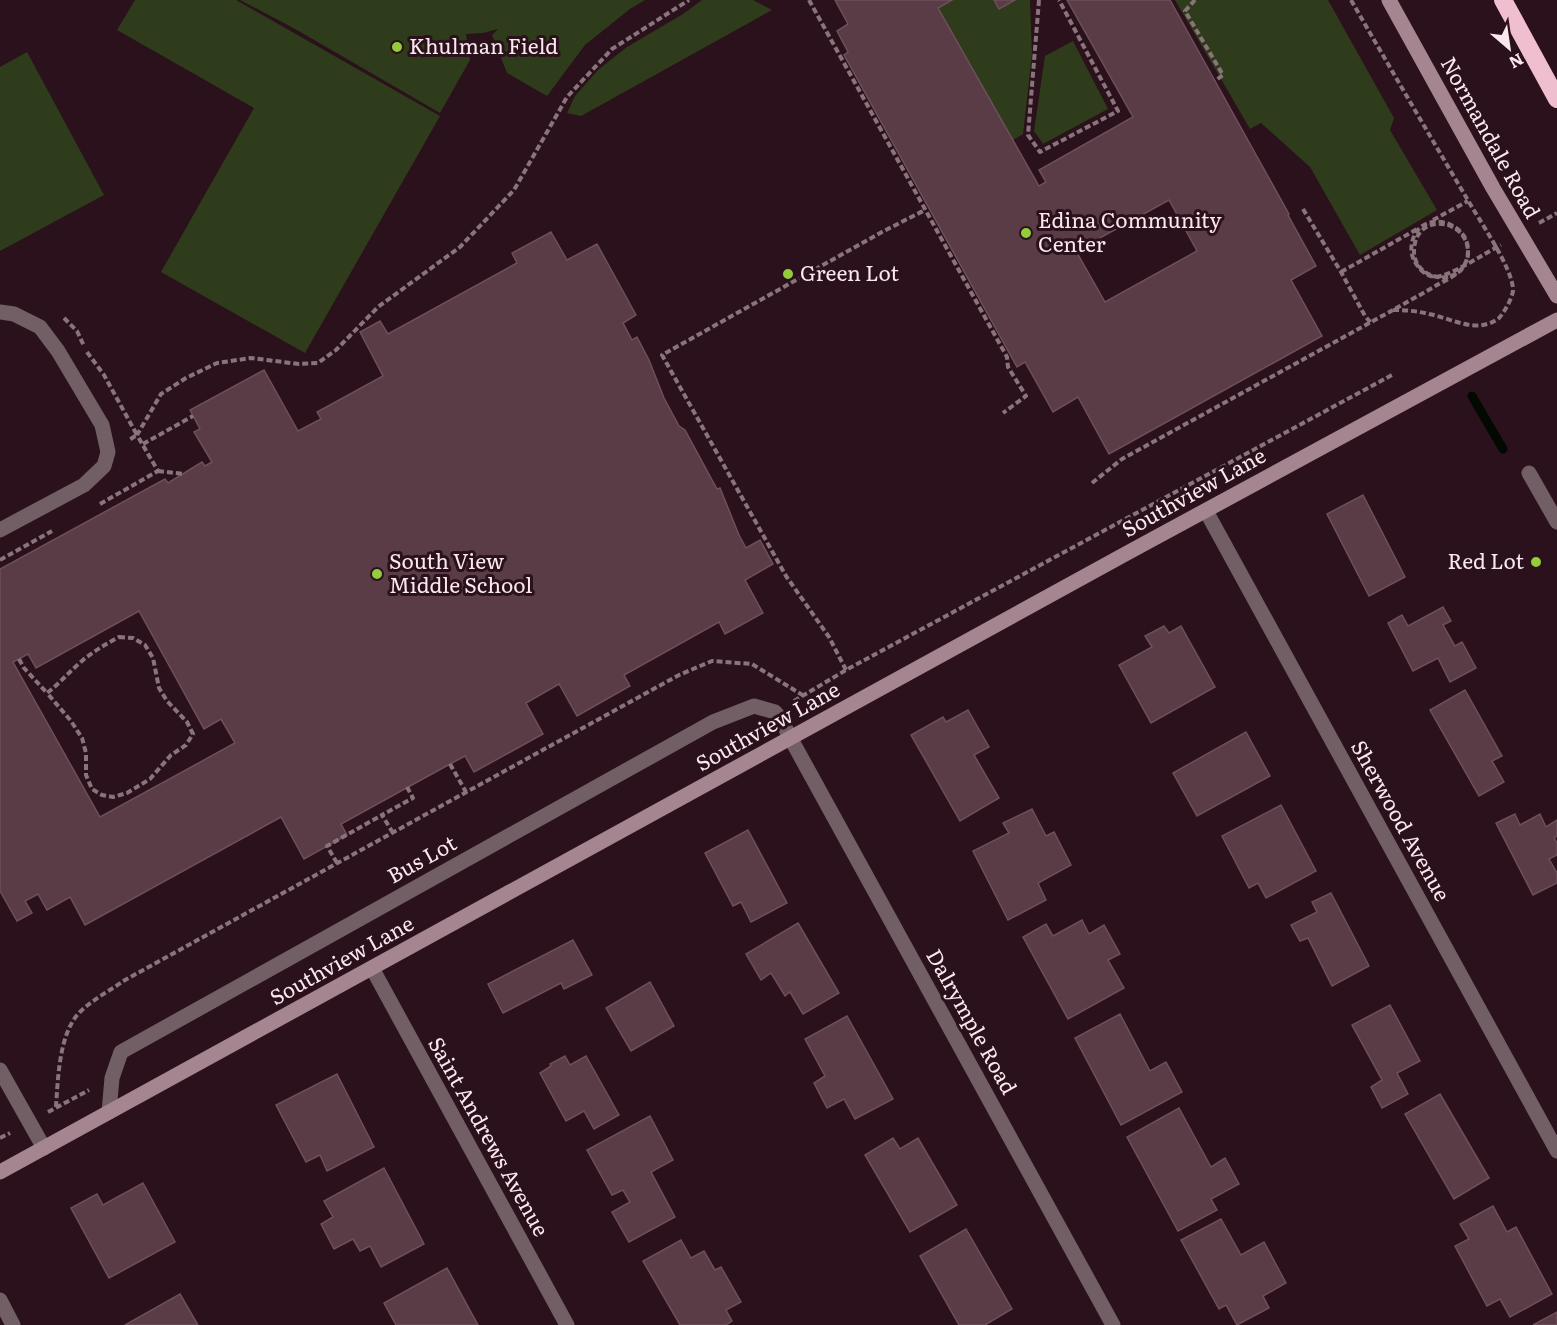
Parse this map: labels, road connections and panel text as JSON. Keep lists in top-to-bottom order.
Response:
{
  "streets": {
    "street": [
      "Normandale Road",
      "Southview Lane",
      "Sherwood Avenue",
      "Bus Lot",
      "Dalrymple Road",
      "Saint Andrews Avenue"
    ]
  },
  "crossings": [
    ["Southview Lane", "Sherwood Avenue"],
    ["Southview Lane", "Bus Lot"],
    ["Southview Lane", "Dalrymple Road"],
    ["Southview Lane", "Saint Andrews Avenue"]
  ],
  "places": [
    "Khulman Field",
    "Edina Community Center",
    "Green Lot",
    "Red Lot",
    "South View Middle School"
  ],
  "north": "bottom right"
}
